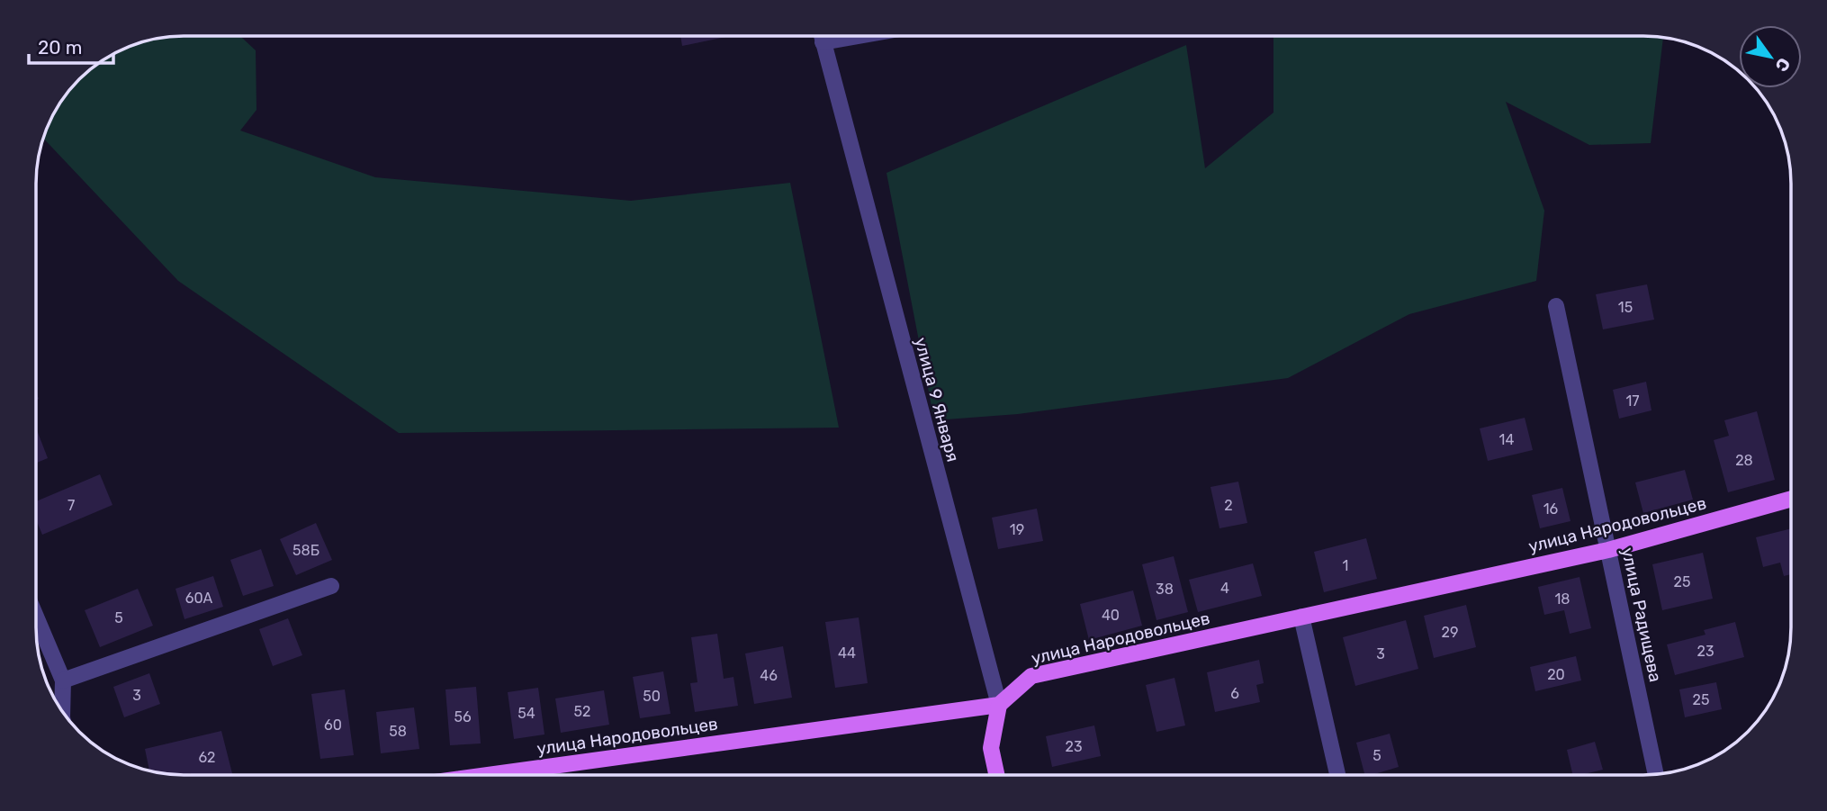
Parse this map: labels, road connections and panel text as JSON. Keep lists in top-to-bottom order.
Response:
{
  "streets": {
    "main road": ["улица 9 Января", "улица Народовольцев"],
    "street": ["улица Радищева"]
  },
  "crossings": [
    ["улица 9 Января", "улица Народовольцев"],
    ["улица Народовольцев", "улица Радищева"]
  ],
  "house_numbers": [
    "15",
    "17",
    "14",
    "28",
    "7",
    "2",
    "16",
    "19",
    "58Б",
    "1",
    "25",
    "4",
    "38",
    "60А",
    "18",
    "40",
    "5",
    "29",
    "23",
    "44",
    "3",
    "20",
    "46",
    "6",
    "3",
    "50",
    "25",
    "52",
    "54",
    "56",
    "60",
    "58",
    "23",
    "5",
    "62"
  ],
  "scale_bar": "20 m",
  "north": "bottom right"
}
